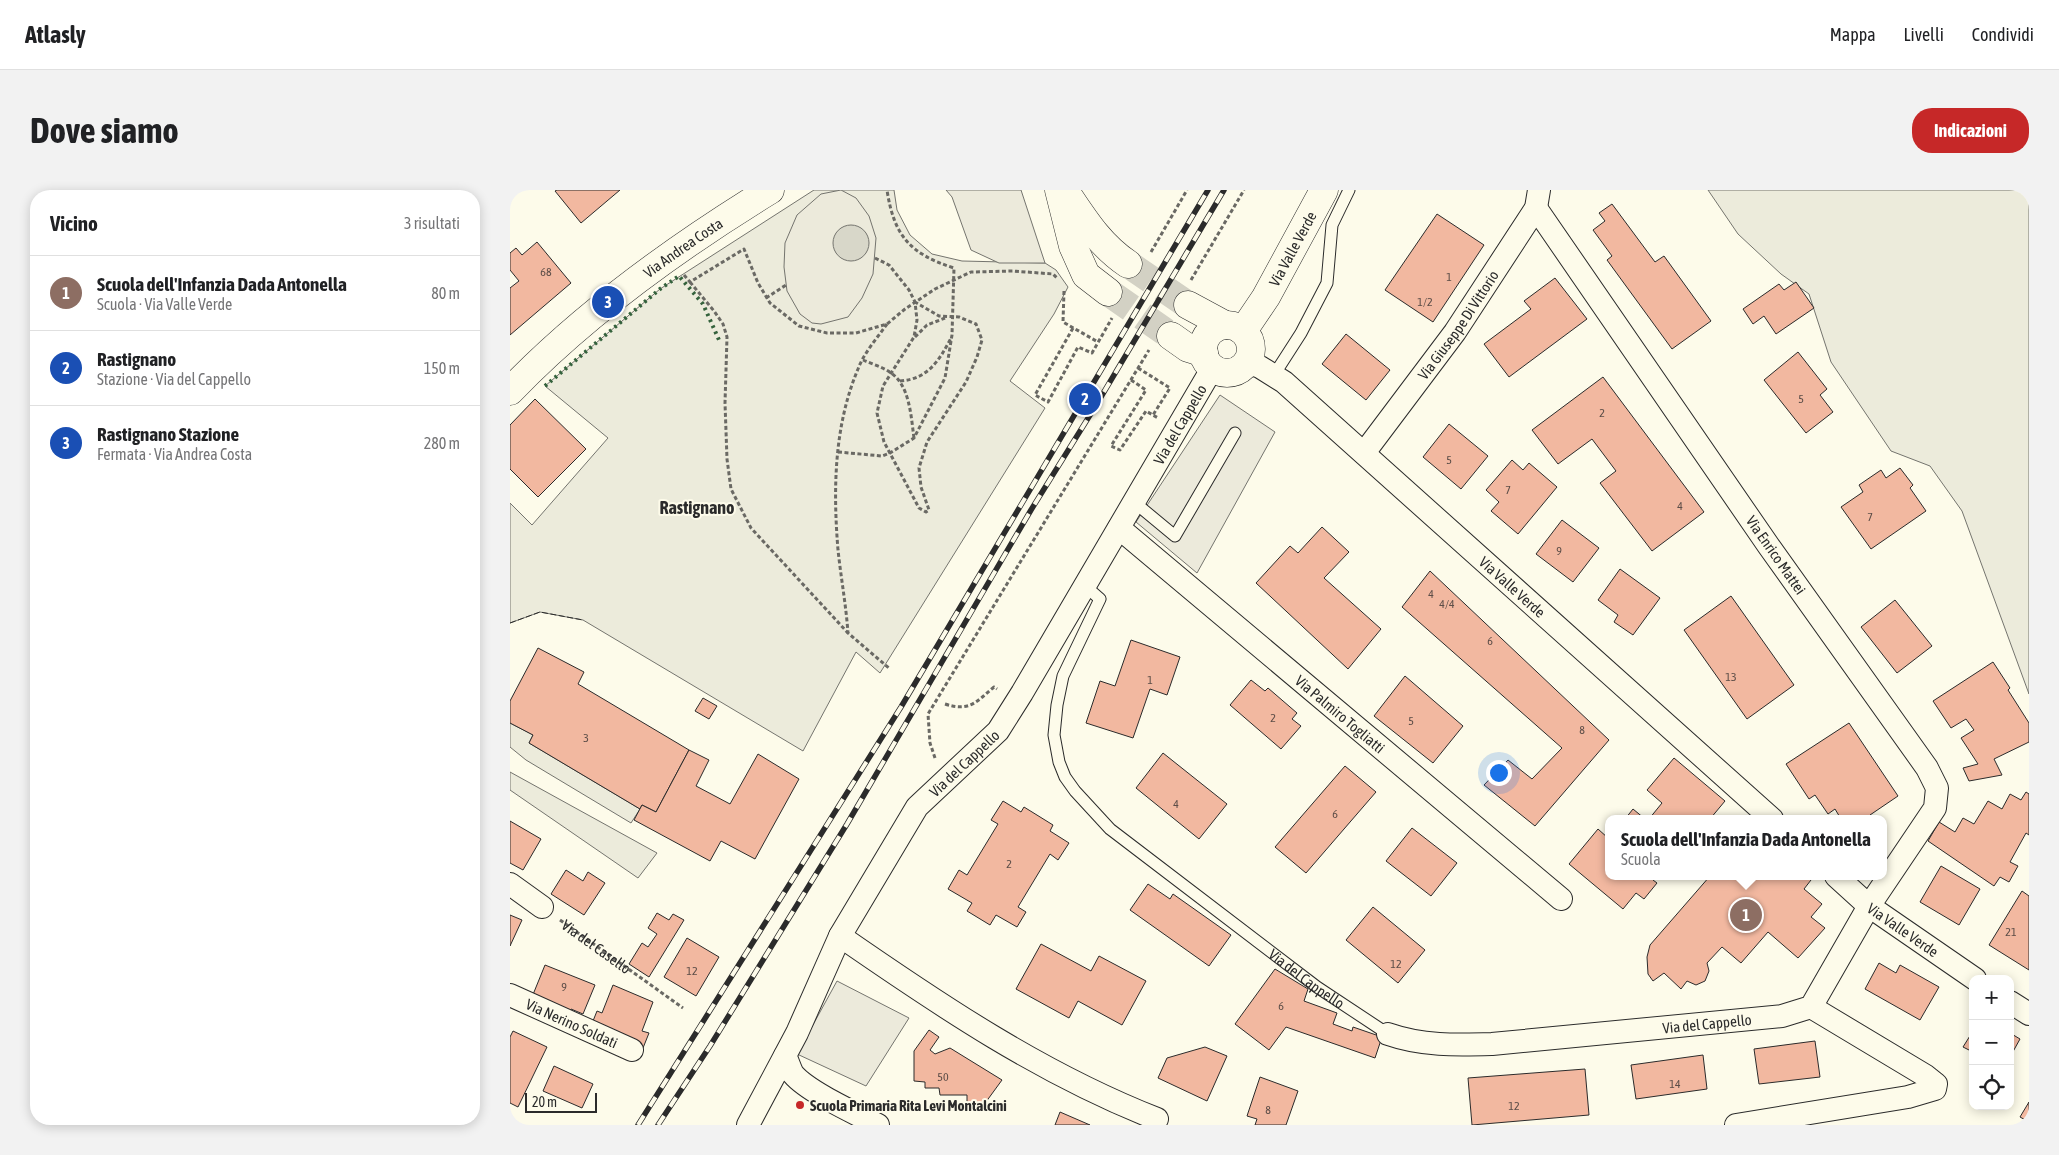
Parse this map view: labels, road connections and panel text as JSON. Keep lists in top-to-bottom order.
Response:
{
  "streets": {
    "street": [
      "Via Andrea Costa",
      "Via Valle Verde",
      "Via Giuseppe Di Vittorio",
      "Via del Cappello",
      "Via Enrico Mattei",
      "Via Palmiro Togliatti",
      "Via Nerino Soldati"
    ],
    "path": ["Via del Casello"]
  },
  "crossings": [
    ["Via Valle Verde", "Via Giuseppe Di Vittorio"],
    ["Via Valle Verde", "Via del Cappello"],
    ["Via Valle Verde", "Via Enrico Mattei"],
    ["Via Giuseppe Di Vittorio", "Via Enrico Mattei"],
    ["Via del Cappello", "Via Palmiro Togliatti"]
  ],
  "districts": ["Rastignano"],
  "places": ["Scuola Primaria Rita Levi Montalcini"],
  "house_numbers": [
    "68",
    "1",
    "1/2",
    "5",
    "2",
    "5",
    "7",
    "4",
    "7",
    "9",
    "4",
    "4/4",
    "6",
    "13",
    "1",
    "2",
    "5",
    "8",
    "3",
    "4",
    "6",
    "2",
    "21",
    "12",
    "12",
    "9",
    "6",
    "50",
    "14",
    "12",
    "8"
  ],
  "scale_bar": "20 m",
  "page": {
    "header": "Atlasly",
    "nav": ["Mappa", "Livelli", "Condividi"],
    "buttons": "Indicazioni",
    "title": "Dove siamo",
    "heading": ["Vicino", "3 risultati"],
    "list": [
      {
        "mark": "1",
        "name": "Scuola dell'Infanzia Dada Antonella",
        "note": "Scuola · Via Valle Verde",
        "value": "80 m"
      },
      {
        "mark": "2",
        "name": "Rastignano",
        "note": "Stazione · Via del Cappello",
        "value": "150 m"
      },
      {
        "mark": "3",
        "name": "Rastignano Stazione",
        "note": "Fermata · Via Andrea Costa",
        "value": "280 m"
      }
    ],
    "pins": ["3", "2", "1"],
    "popup": ["Scuola dell'Infanzia Dada Antonella", "Scuola"],
    "map_buttons": ["+", "−"],
    "scale": "20 m"
  }
}
